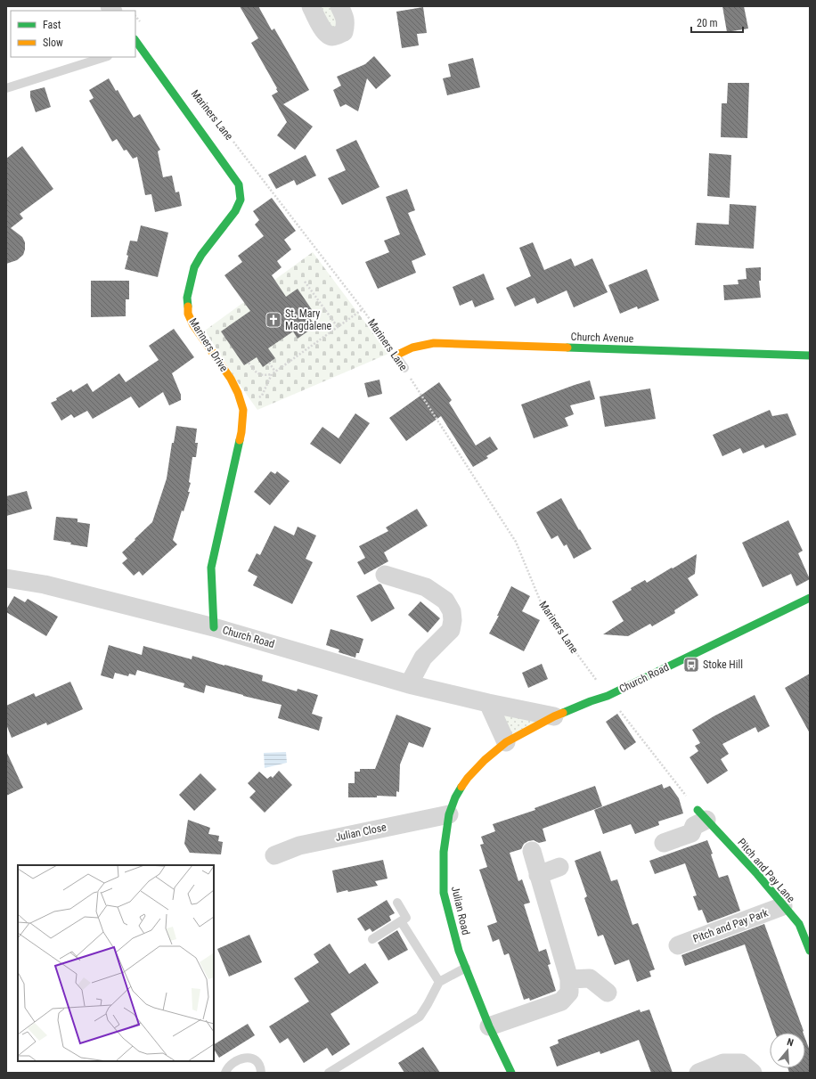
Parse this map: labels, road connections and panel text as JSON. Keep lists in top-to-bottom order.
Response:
{
  "streets": {
    "street": [
      "Church Avenue",
      "Mariners Drive",
      "Church Road",
      "Julian Close",
      "Pitch and Pay Lane",
      "Julian Road",
      "Pitch and Pay Park"
    ],
    "lane": ["Mariners Lane"]
  },
  "crossings": [
    ["Mariners Lane", "Church Avenue"],
    ["Mariners Lane", "Church Road"],
    ["Mariners Lane", "Pitch and Pay Lane"],
    ["Mariners Drive", "Church Road"],
    ["Church Road", "Julian Road"],
    ["Julian Close", "Julian Road"],
    ["Pitch and Pay Lane", "Pitch and Pay Park"]
  ],
  "places": {
    "church": ["St. Mary Magdalene"],
    "bus stop": ["Stoke Hill"]
  },
  "legend": ["Fast", "Slow"],
  "scale_bar": "20 m",
  "north": "top"
}
